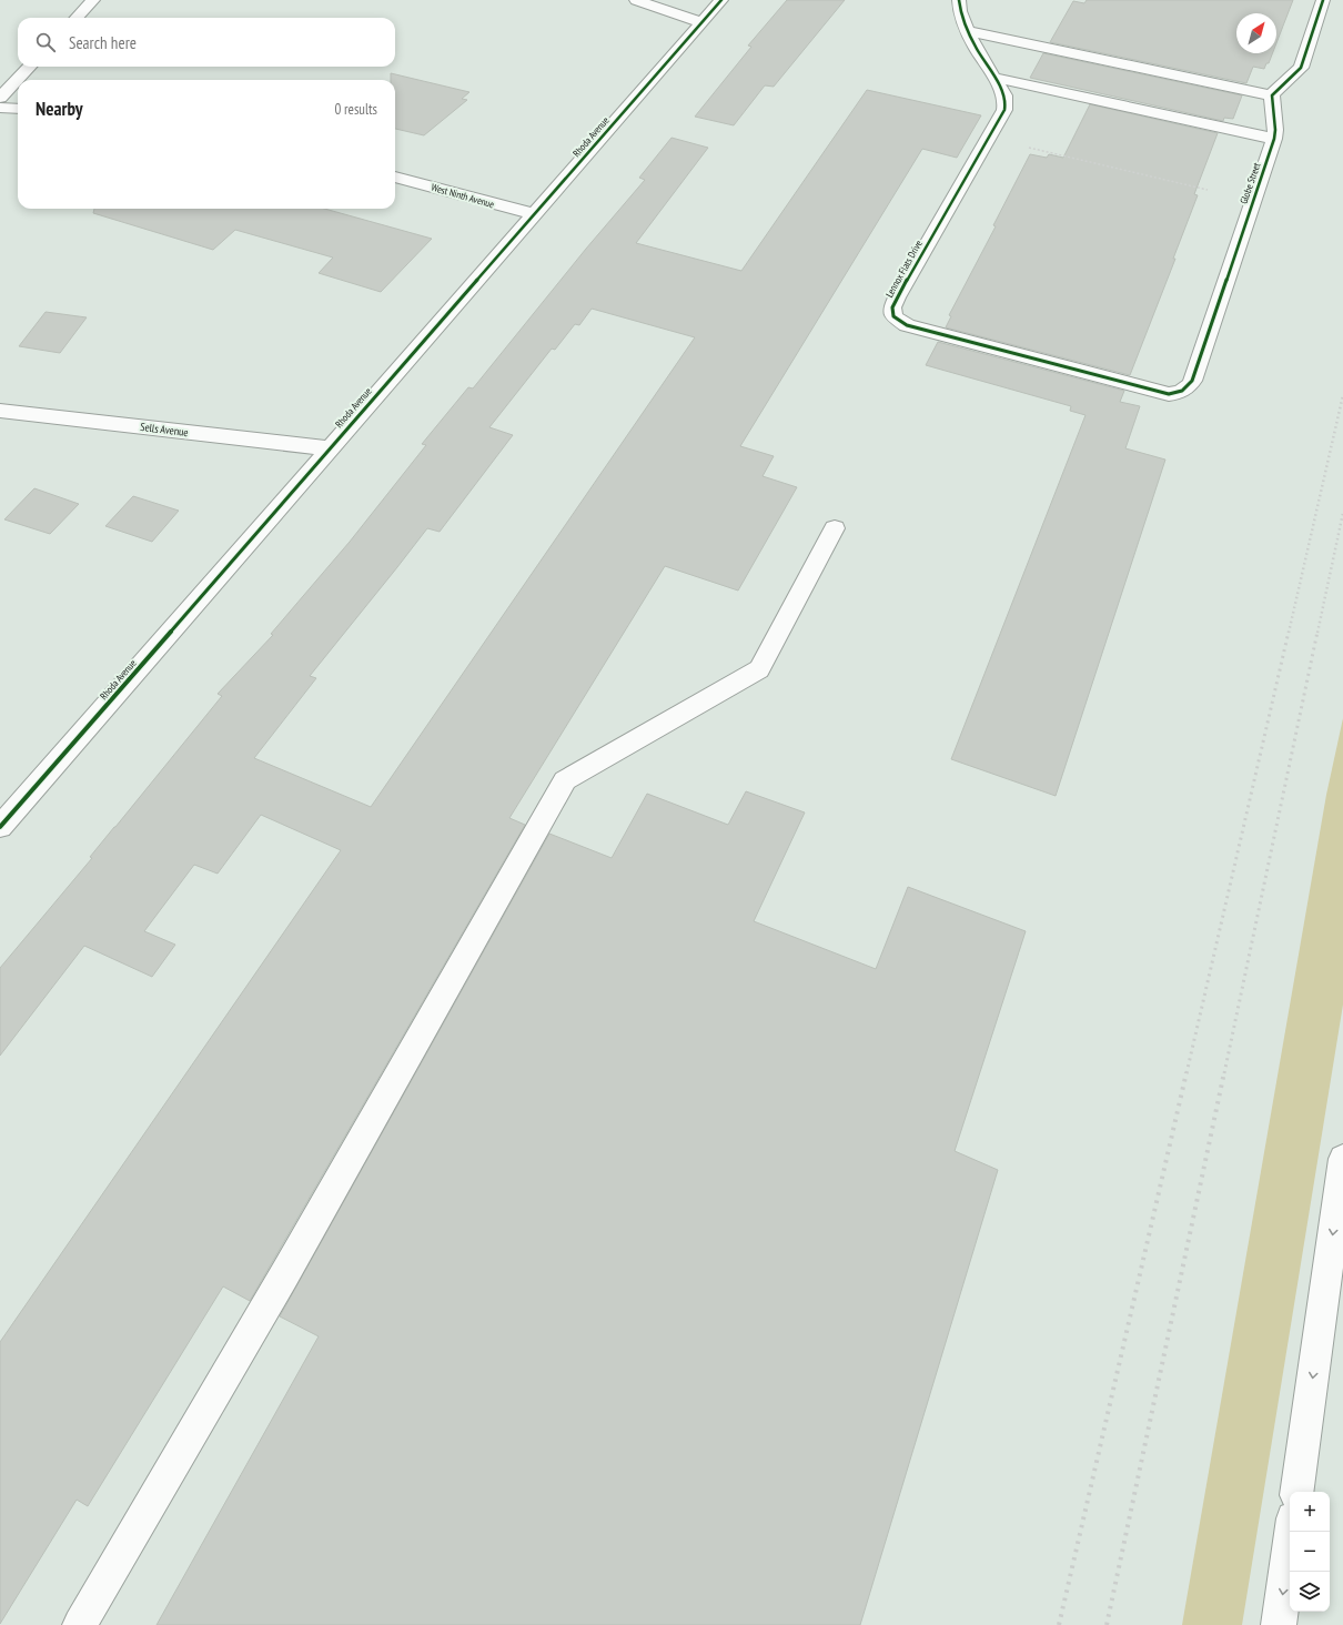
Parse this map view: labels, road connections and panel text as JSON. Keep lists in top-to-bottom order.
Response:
{
  "streets": {
    "street": [
      "Rhoda Avenue",
      "Globe Street",
      "West Ninth Avenue",
      "Lennox Flats Drive",
      "Sells Avenue"
    ]
  },
  "crossings": [
    ["Rhoda Avenue", "West Ninth Avenue"],
    ["Rhoda Avenue", "Sells Avenue"],
    ["Globe Street", "Lennox Flats Drive"]
  ],
  "north": "top right",
  "page": {
    "search": "Search here",
    "heading": ["Nearby", "0 results"],
    "map_buttons": ["+", "−"]
  }
}
